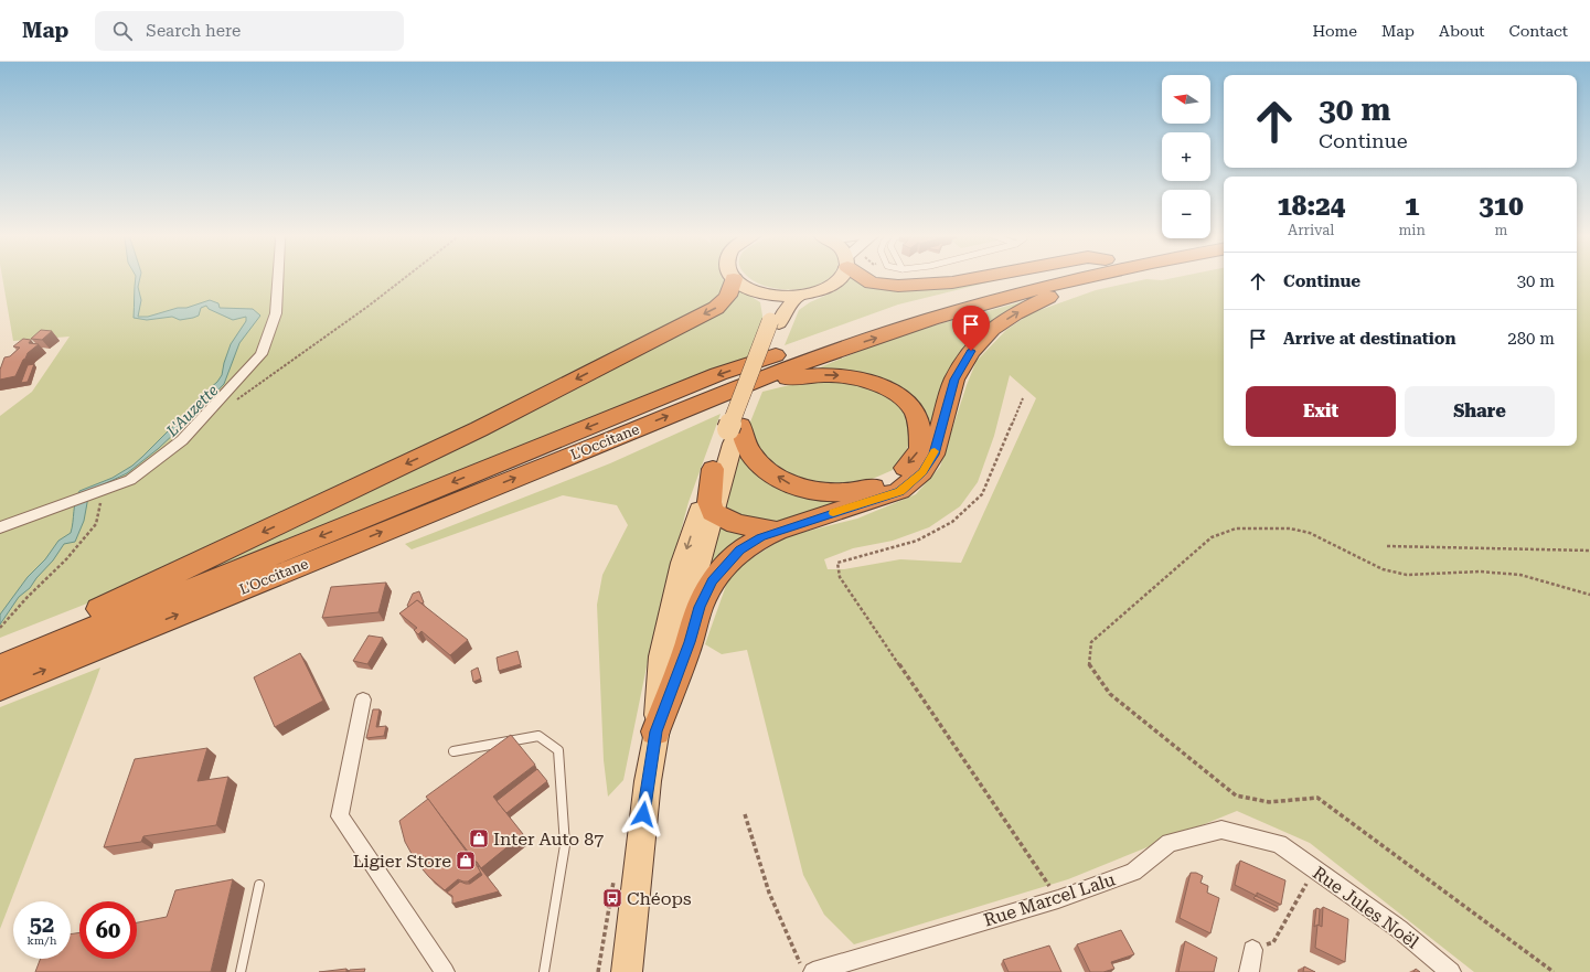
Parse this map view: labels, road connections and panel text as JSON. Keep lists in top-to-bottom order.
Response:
{
  "streets": {
    "highway": ["L'Occitane"],
    "street": ["Rue Marcel Lalu", "Rue Jules Noël"]
  },
  "crossings": [
    ["Rue Marcel Lalu", "Rue Jules Noël"]
  ],
  "water": ["L'Auzette"],
  "places": {
    "shop": ["Inter Auto 87", "Ligier Store"],
    "bus stop": ["Chéops"]
  },
  "north": "left",
  "page": {
    "header": "Map",
    "search": "Search here",
    "nav": [
      "Home",
      "Map",
      "About",
      "Contact"
    ],
    "map_buttons": ["+", "−"],
    "turn": ["30 m", "Continue"],
    "eta": [
      "18:24",
      "Arrival",
      "1",
      "min",
      "310",
      "m"
    ],
    "list": [
      {
        "name": "Continue",
        "value": "30 m"
      },
      {
        "name": "Arrive at destination",
        "value": "280 m"
      }
    ],
    "buttons": ["Exit", "Share"],
    "speed": "52 km/h",
    "limit": "60"
  }
}
